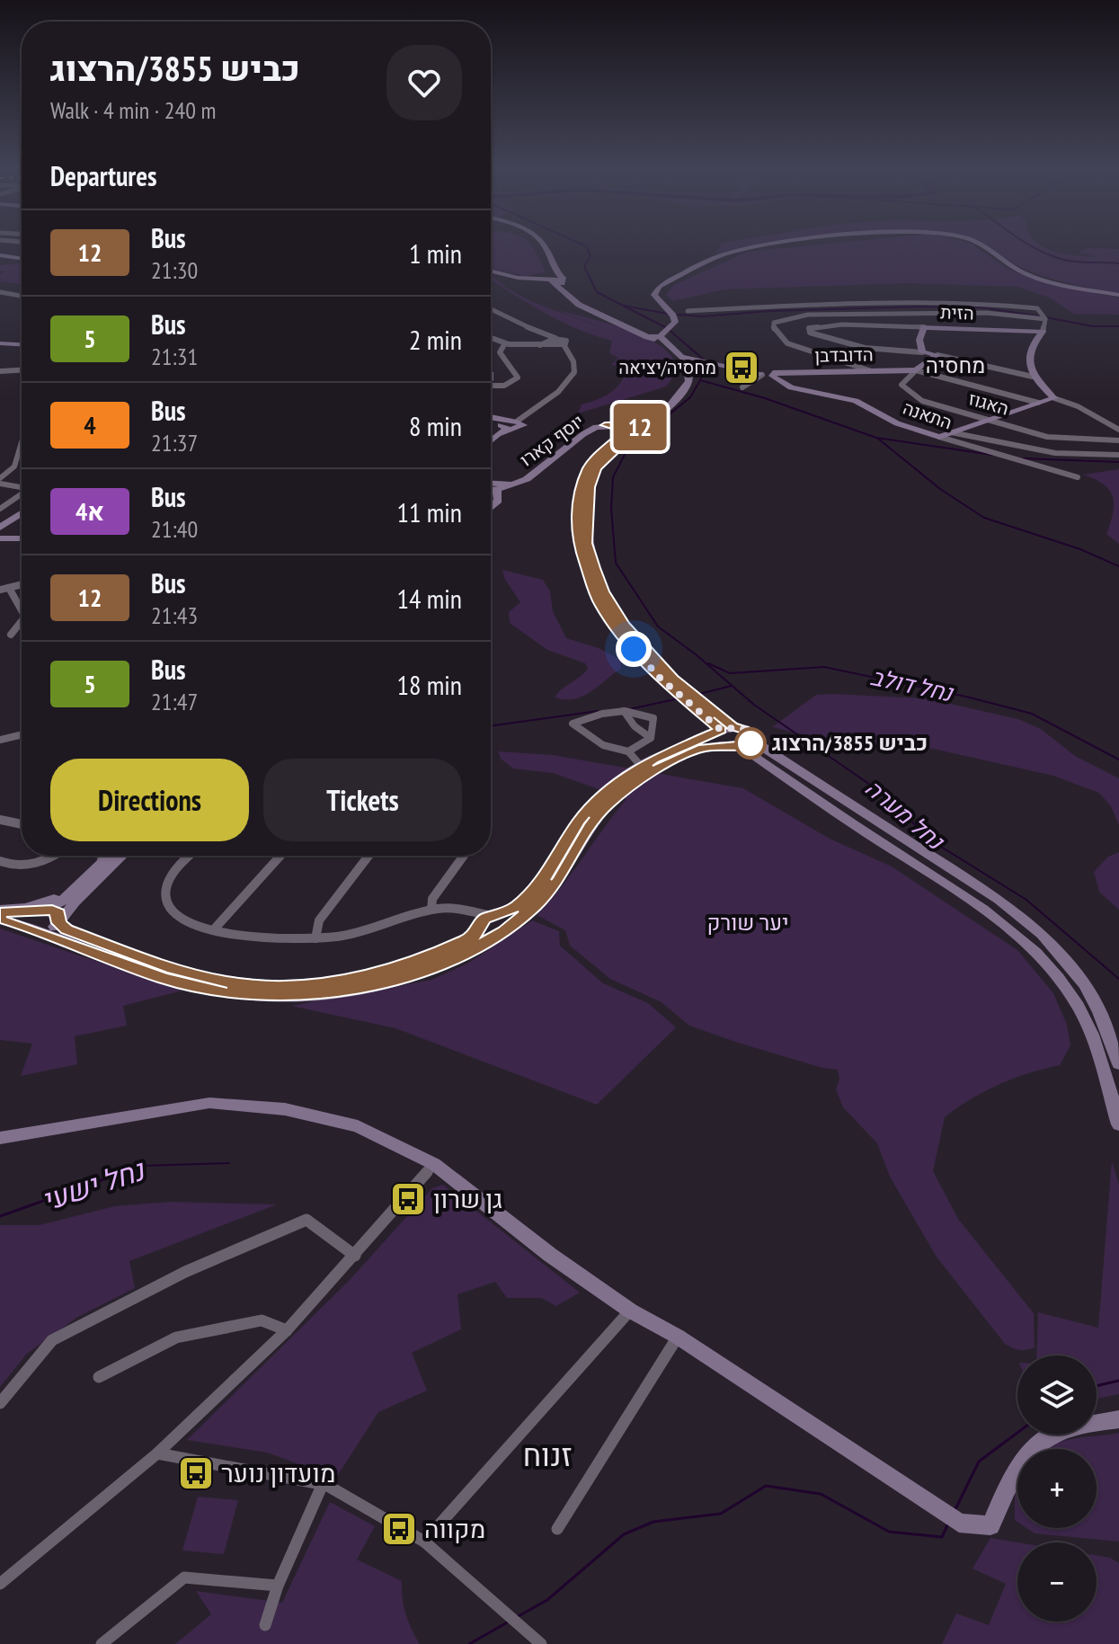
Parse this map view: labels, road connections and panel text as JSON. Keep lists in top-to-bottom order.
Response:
{
  "streets": {
    "main road": [
      "הזית",
      "הדובדבן",
      "התאנה",
      "יוסף קארו"
    ],
    "street": ["האגוז"]
  },
  "crossings": [
    ["הדובדבן", "האגוז"],
    ["הדובדבן", "התאנה"]
  ],
  "districts": ["מחסיה", "זנוח"],
  "water": ["נחל דולב", "נחל מערה", "נחל ישעי"],
  "parks": ["יער שורק"],
  "places": {
    "bus stop": [
      "מחסיה/יציאה",
      "גן שרון",
      "מועדון נוער",
      "מקווה"
    ],
    "other": ["כביש 3855/הרצוג"]
  },
  "lines": ["bus line 12"],
  "page": {
    "on_map": "12",
    "heading": [
      ["כביש 3855/הרצוג", "Walk · 4 min · 240 m"],
      "Departures"
    ],
    "list": [
      {
        "mark": "12",
        "name": "Bus",
        "note": "21:30",
        "value": "1 min"
      },
      {
        "mark": "5",
        "name": "Bus",
        "note": "21:31",
        "value": "2 min"
      },
      {
        "mark": "4",
        "name": "Bus",
        "note": "21:37",
        "value": "8 min"
      },
      {
        "mark": "4א",
        "name": "Bus",
        "note": "21:40",
        "value": "11 min"
      },
      {
        "mark": "12",
        "name": "Bus",
        "note": "21:43",
        "value": "14 min"
      },
      {
        "mark": "5",
        "name": "Bus",
        "note": "21:47",
        "value": "18 min"
      }
    ],
    "buttons": ["Directions", "Tickets"],
    "map_buttons": ["+", "−"]
  }
}
